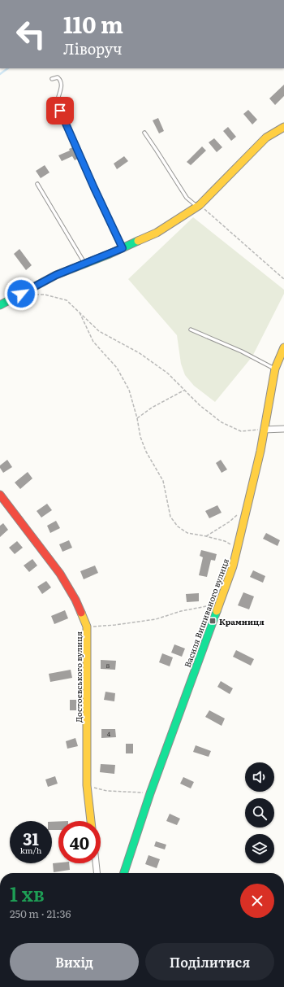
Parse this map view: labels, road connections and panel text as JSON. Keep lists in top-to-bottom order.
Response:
{
  "streets": {
    "street": ["Василя Вишиваного вулиця", "Достоєвського вулиця"]
  },
  "places": {
    "transit": ["Крамниця"]
  },
  "house_numbers": ["8", "4"],
  "page": {
    "turn": ["110 m", "Ліворуч"],
    "speed": "31 km/h",
    "limit": "40",
    "heading": ["1 хв", "250 m · 21:36"],
    "buttons": ["Вихід", "Поділитися"]
  }
}
